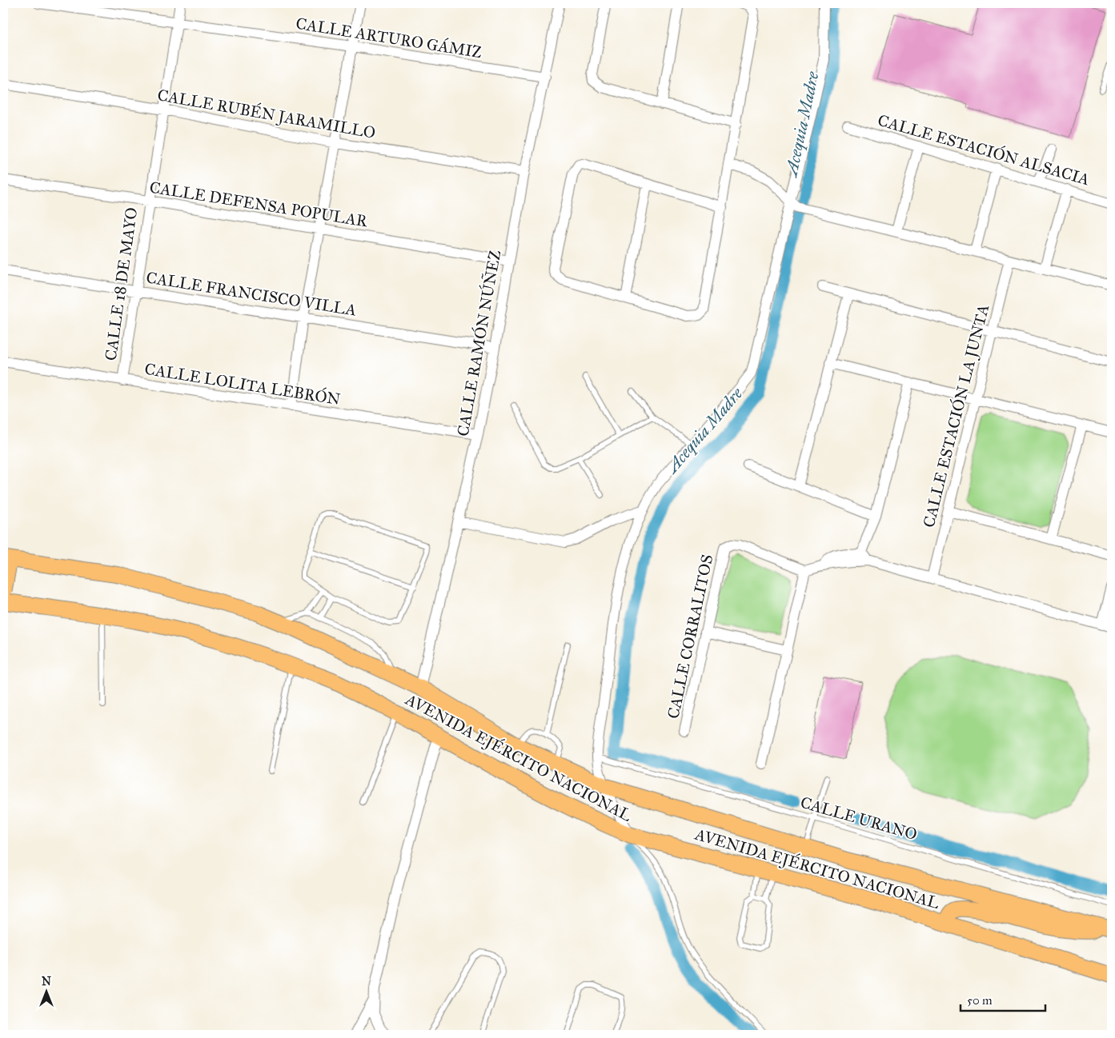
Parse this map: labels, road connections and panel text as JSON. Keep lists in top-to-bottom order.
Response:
{
  "streets": {
    "main road": ["AVENIDA EJÉRCITO NACIONAL"],
    "street": [
      "CALLE ARTURO GÁMIZ",
      "CALLE RUBÉN JARAMILLO",
      "CALLE ESTACIÓN ALSACIA",
      "CALLE DEFENSA POPULAR",
      "CALLE 18 DE MAYO",
      "CALLE FRANCISCO VILLA",
      "CALLE RAMÓN NÚÑEZ",
      "CALLE LOLITA LEBRÓN",
      "CALLE ESTACIÓN LA JUNTA",
      "CALLE CORRALITOS"
    ],
    "lane": ["CALLE URANO"]
  },
  "crossings": [
    ["CALLE ARTURO GÁMIZ", "CALLE 18 DE MAYO"],
    ["CALLE ARTURO GÁMIZ", "CALLE RAMÓN NÚÑEZ"],
    ["CALLE RUBÉN JARAMILLO", "CALLE 18 DE MAYO"],
    ["CALLE RUBÉN JARAMILLO", "CALLE RAMÓN NÚÑEZ"],
    ["CALLE DEFENSA POPULAR", "CALLE 18 DE MAYO"],
    ["CALLE DEFENSA POPULAR", "CALLE RAMÓN NÚÑEZ"],
    ["CALLE 18 DE MAYO", "CALLE FRANCISCO VILLA"],
    ["CALLE 18 DE MAYO", "CALLE LOLITA LEBRÓN"],
    ["CALLE FRANCISCO VILLA", "CALLE RAMÓN NÚÑEZ"],
    ["CALLE RAMÓN NÚÑEZ", "CALLE LOLITA LEBRÓN"],
    ["CALLE RAMÓN NÚÑEZ", "AVENIDA EJÉRCITO NACIONAL"]
  ],
  "water": ["Acequia Madre"],
  "scale_bar": "50 m",
  "north": "top"
}
